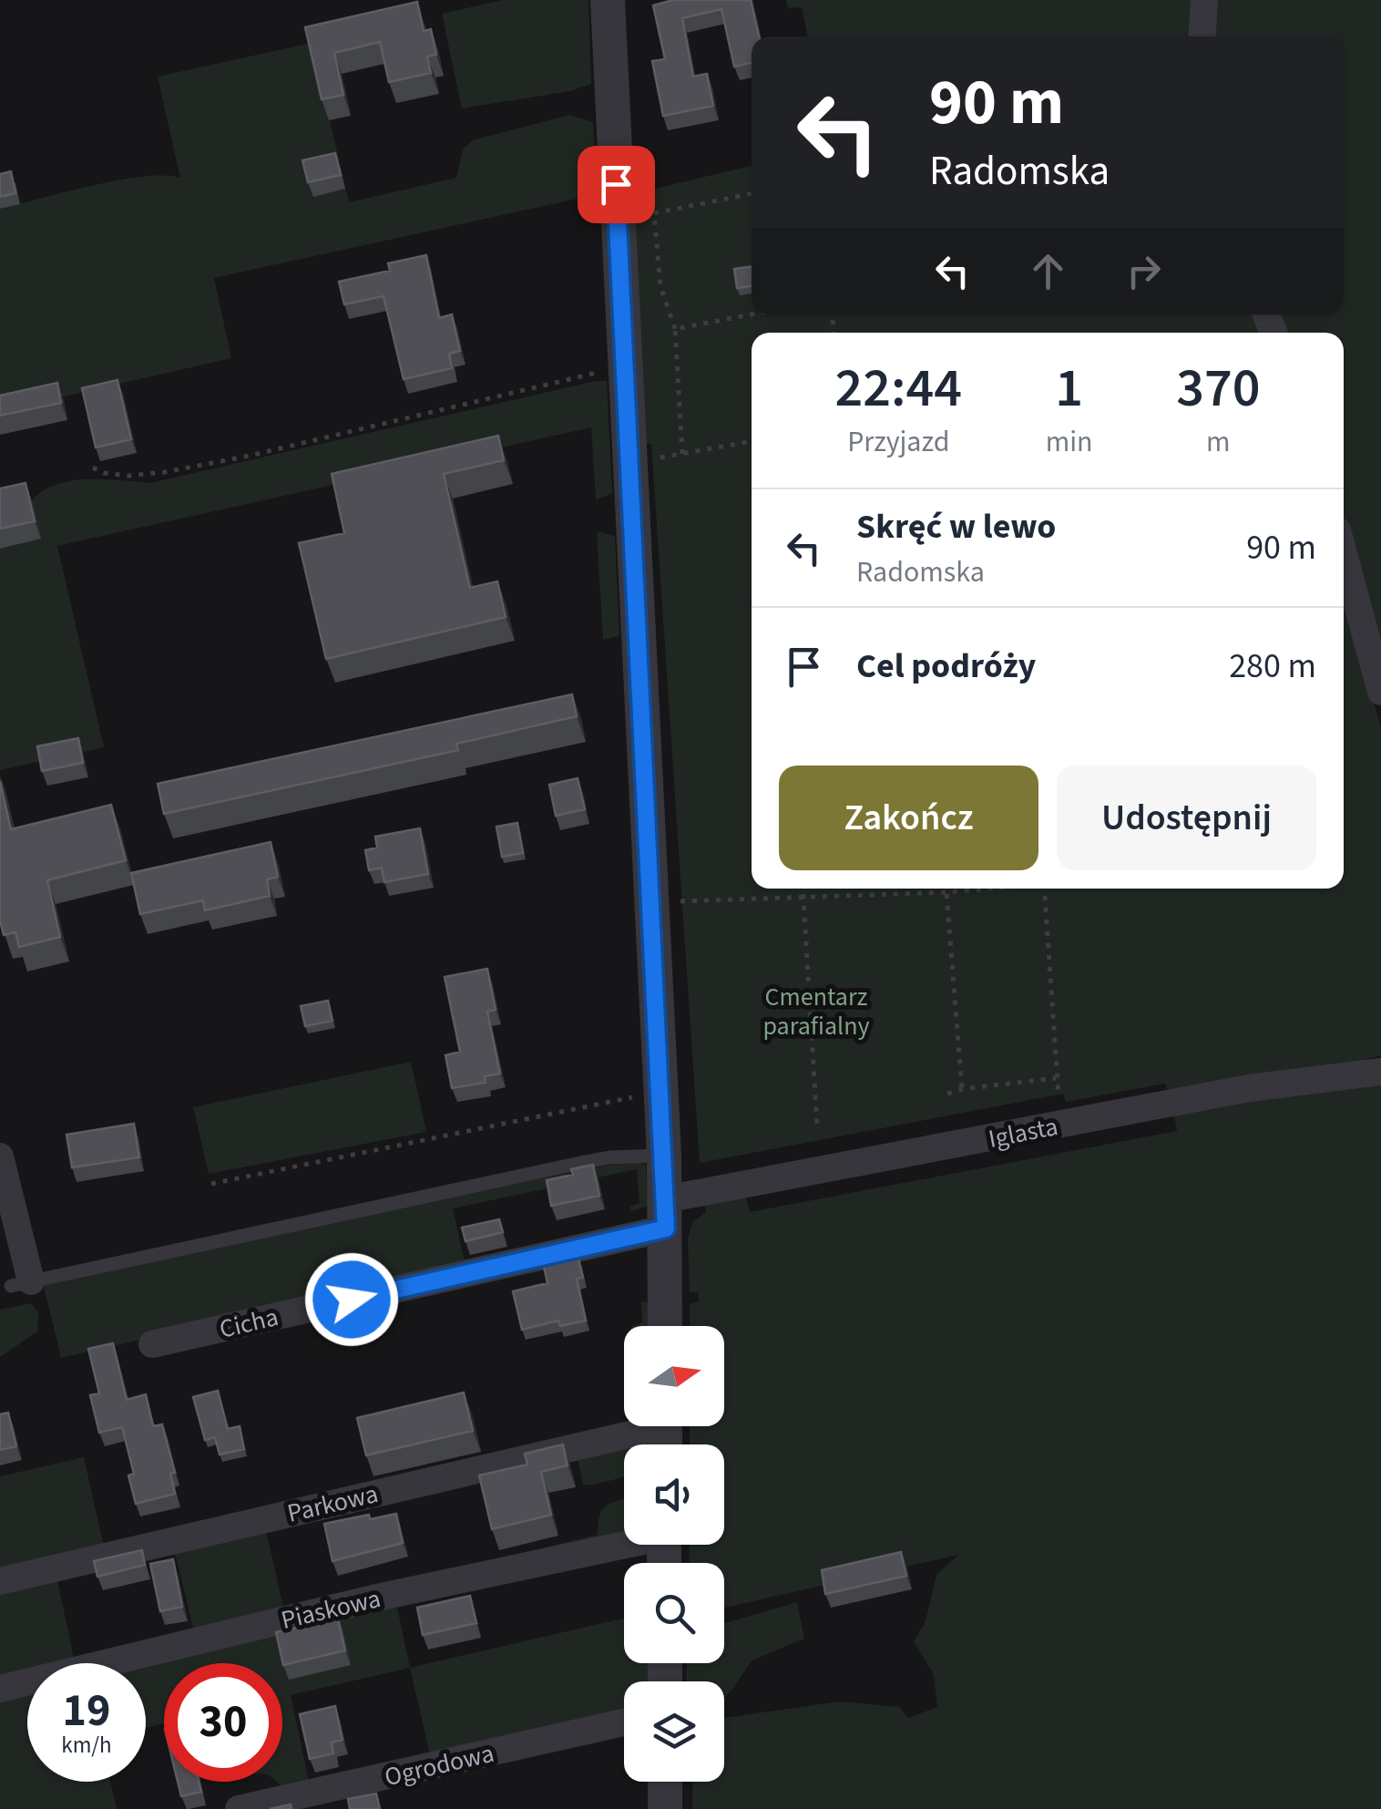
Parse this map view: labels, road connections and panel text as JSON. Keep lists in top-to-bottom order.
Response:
{
  "streets": {
    "street": [
      "Iglasta",
      "Cicha",
      "Parkowa",
      "Piaskowa",
      "Ogrodowa"
    ]
  },
  "crossings": [
    ["Iglasta", "Cicha"]
  ],
  "parks": ["Cmentarz parafialny"],
  "north": "right",
  "page": {
    "turn": ["90 m", "Radomska"],
    "eta": [
      "22:44",
      "Przyjazd",
      "1",
      "min",
      "370",
      "m"
    ],
    "list": [
      {
        "name": "Skręć w lewo",
        "note": "Radomska",
        "value": "90 m"
      },
      {
        "name": "Cel podróży",
        "value": "280 m"
      }
    ],
    "buttons": ["Zakończ", "Udostępnij"],
    "speed": "19 km/h",
    "limit": "30"
  }
}
